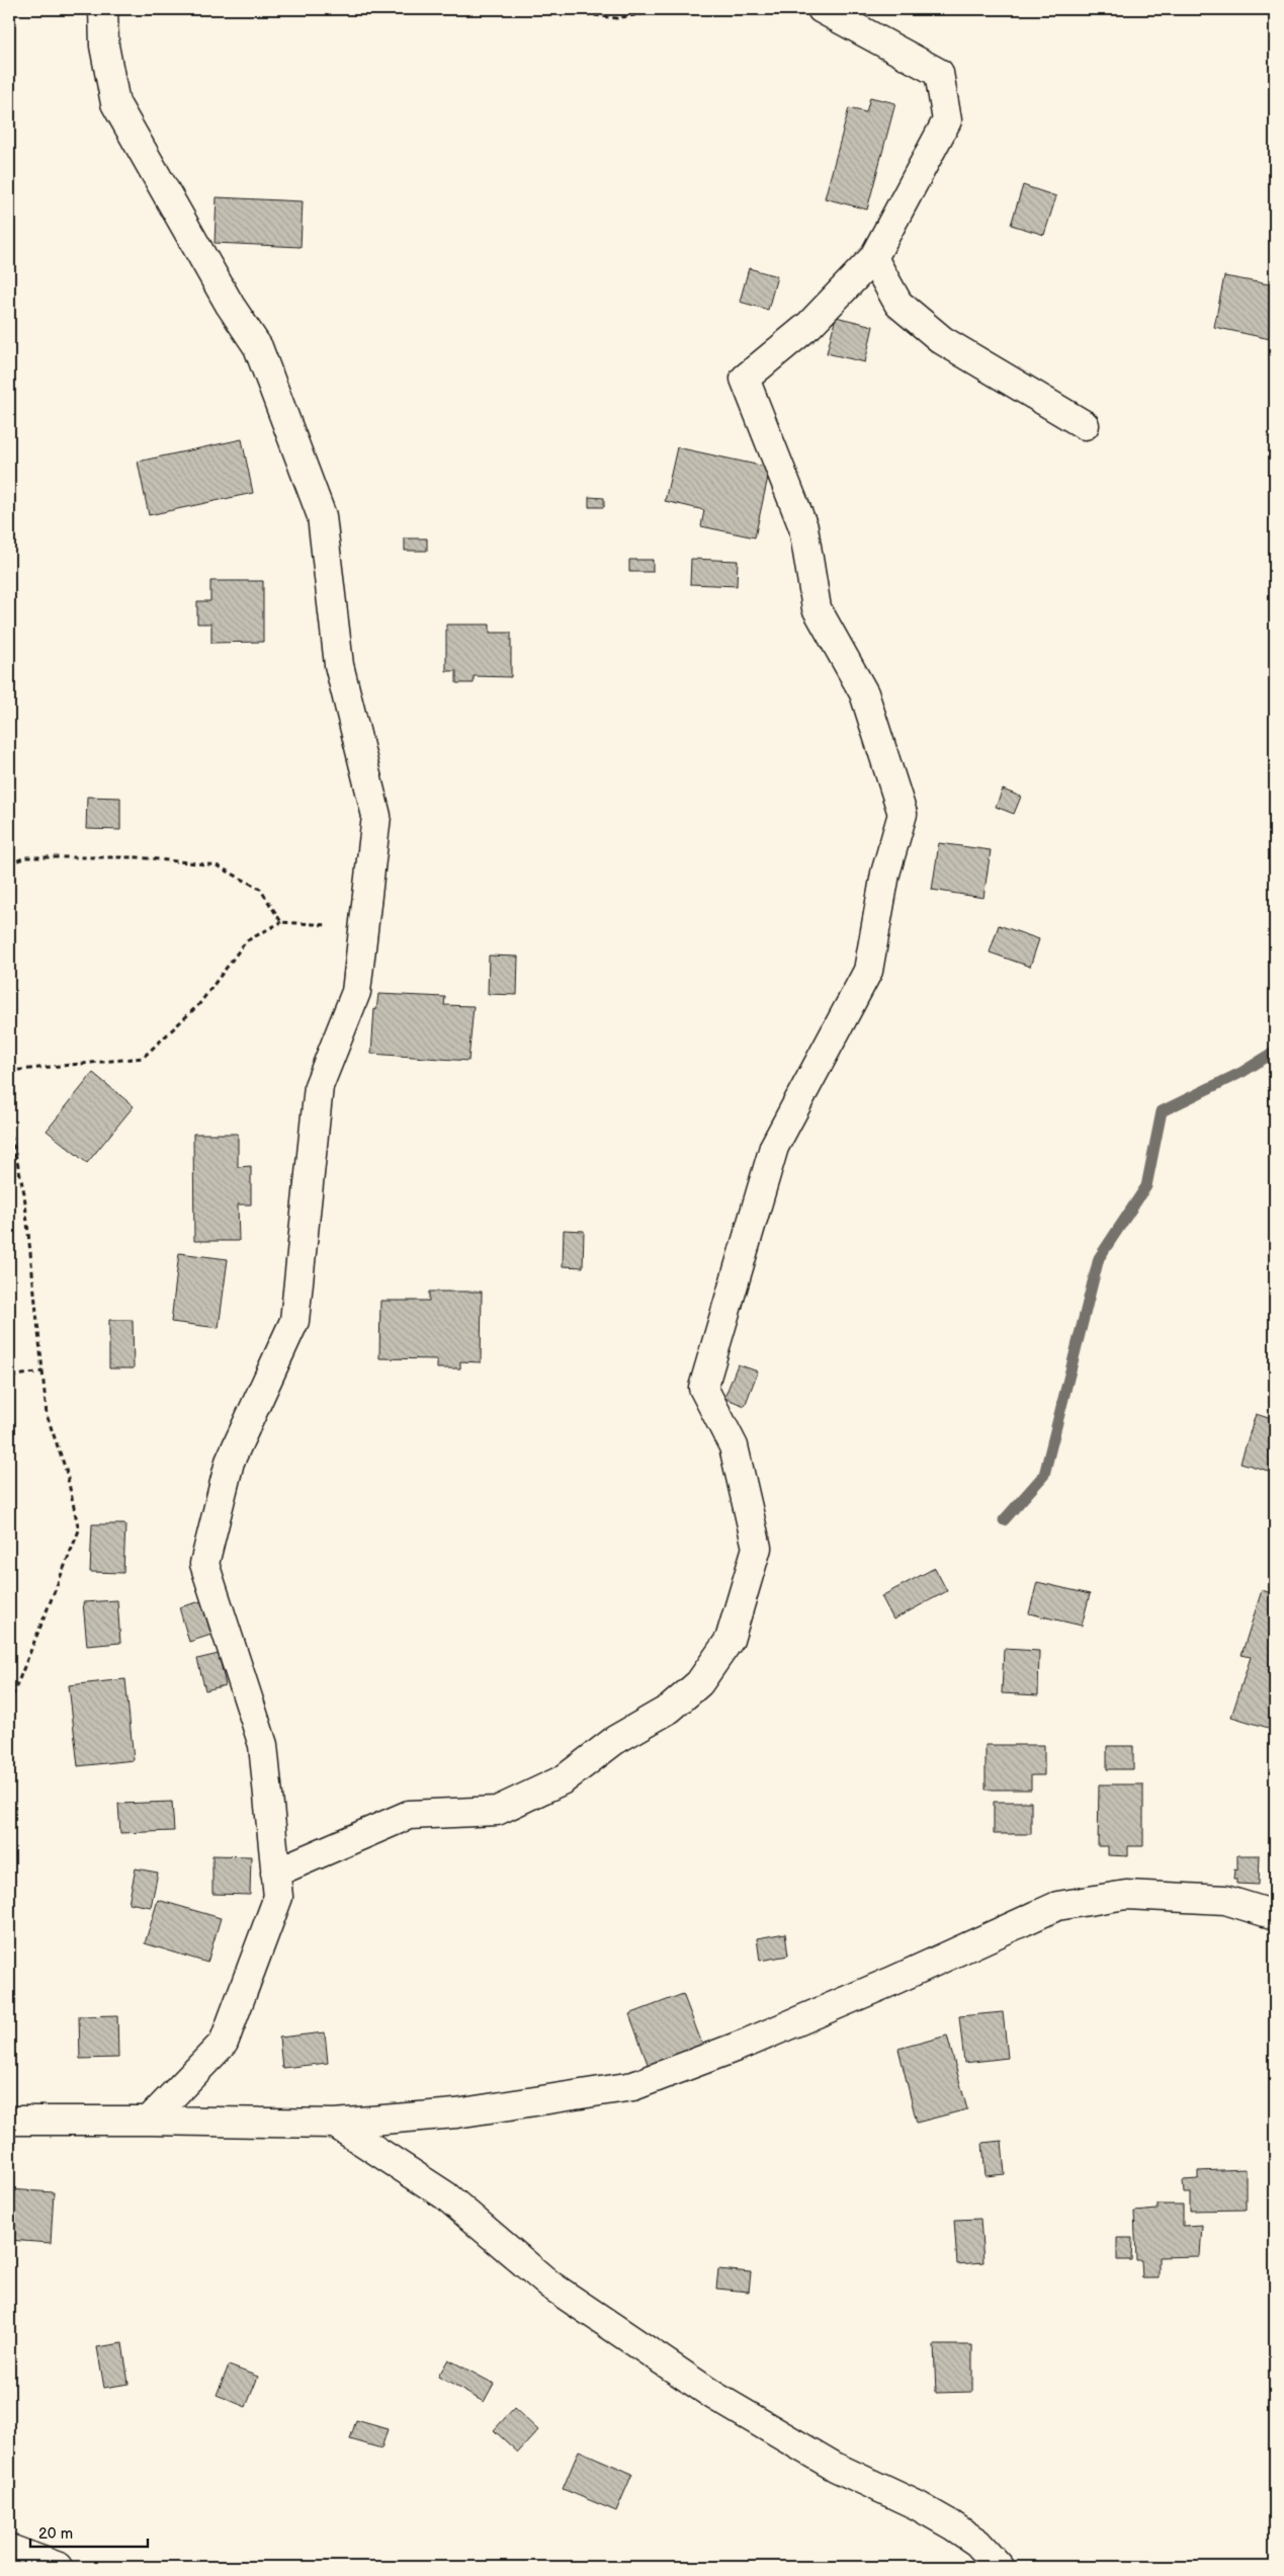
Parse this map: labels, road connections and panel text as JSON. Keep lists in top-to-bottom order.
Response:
{
  "scale_bar": "20 m"
}
